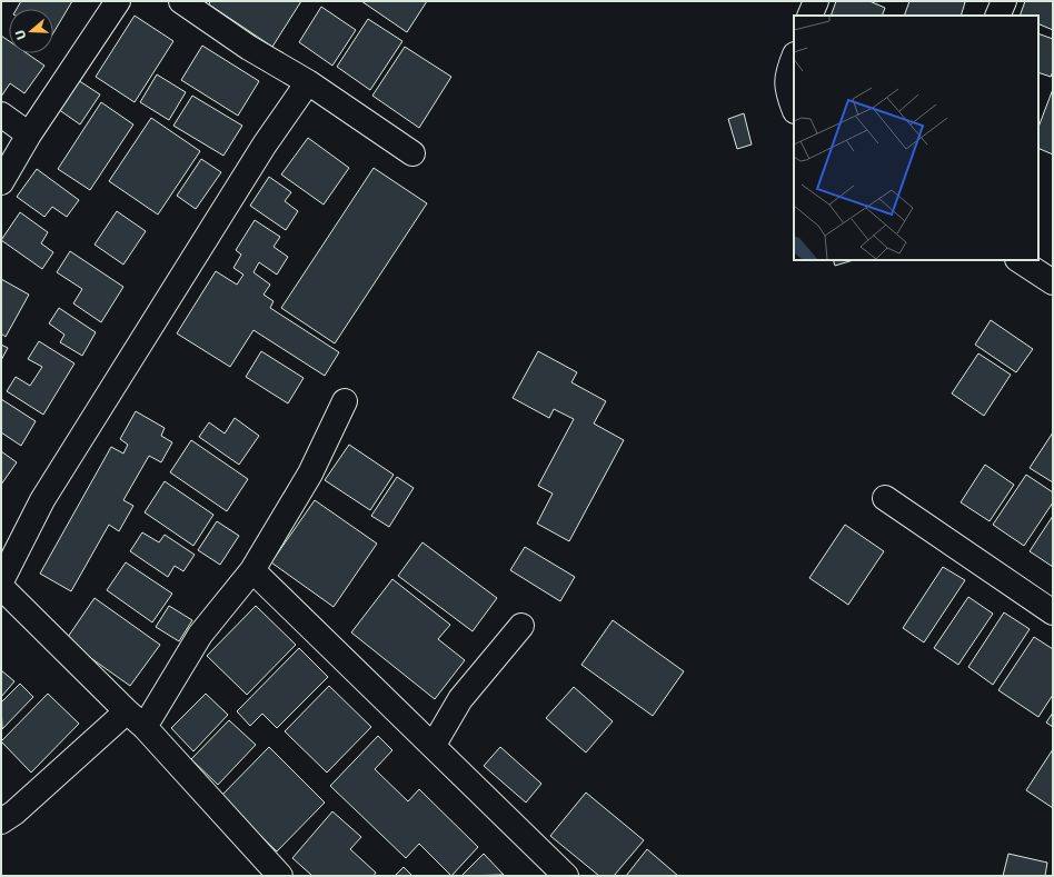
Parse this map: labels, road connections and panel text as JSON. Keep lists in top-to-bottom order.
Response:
{
  "north": "left"
}
